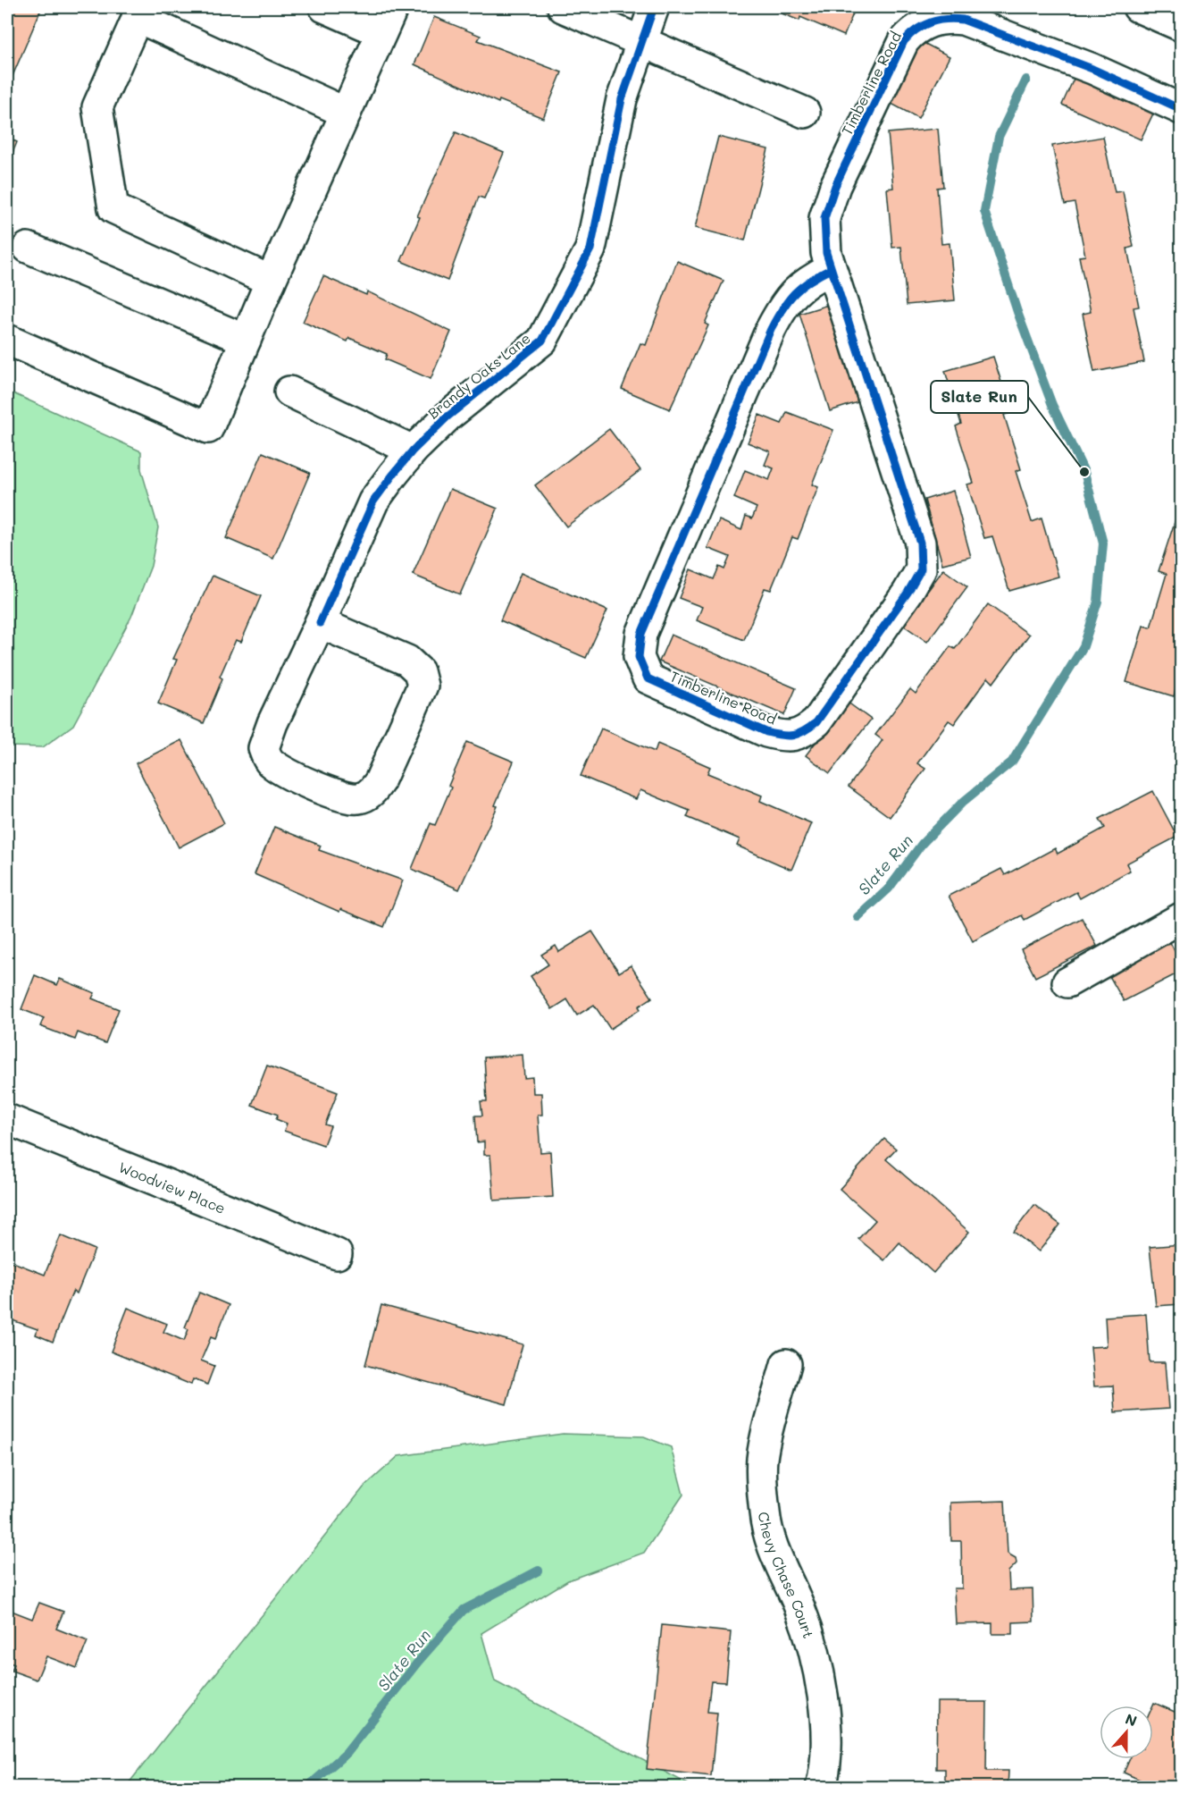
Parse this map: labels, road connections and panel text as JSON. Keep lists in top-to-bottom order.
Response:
{
  "streets": {
    "street": [
      "Timberline Road",
      "Brandy Oaks Lane",
      "Woodview Place",
      "Chevy Chase Court"
    ]
  },
  "water": ["Slate Run"],
  "places": ["Slate Run"],
  "north": "top"
}
